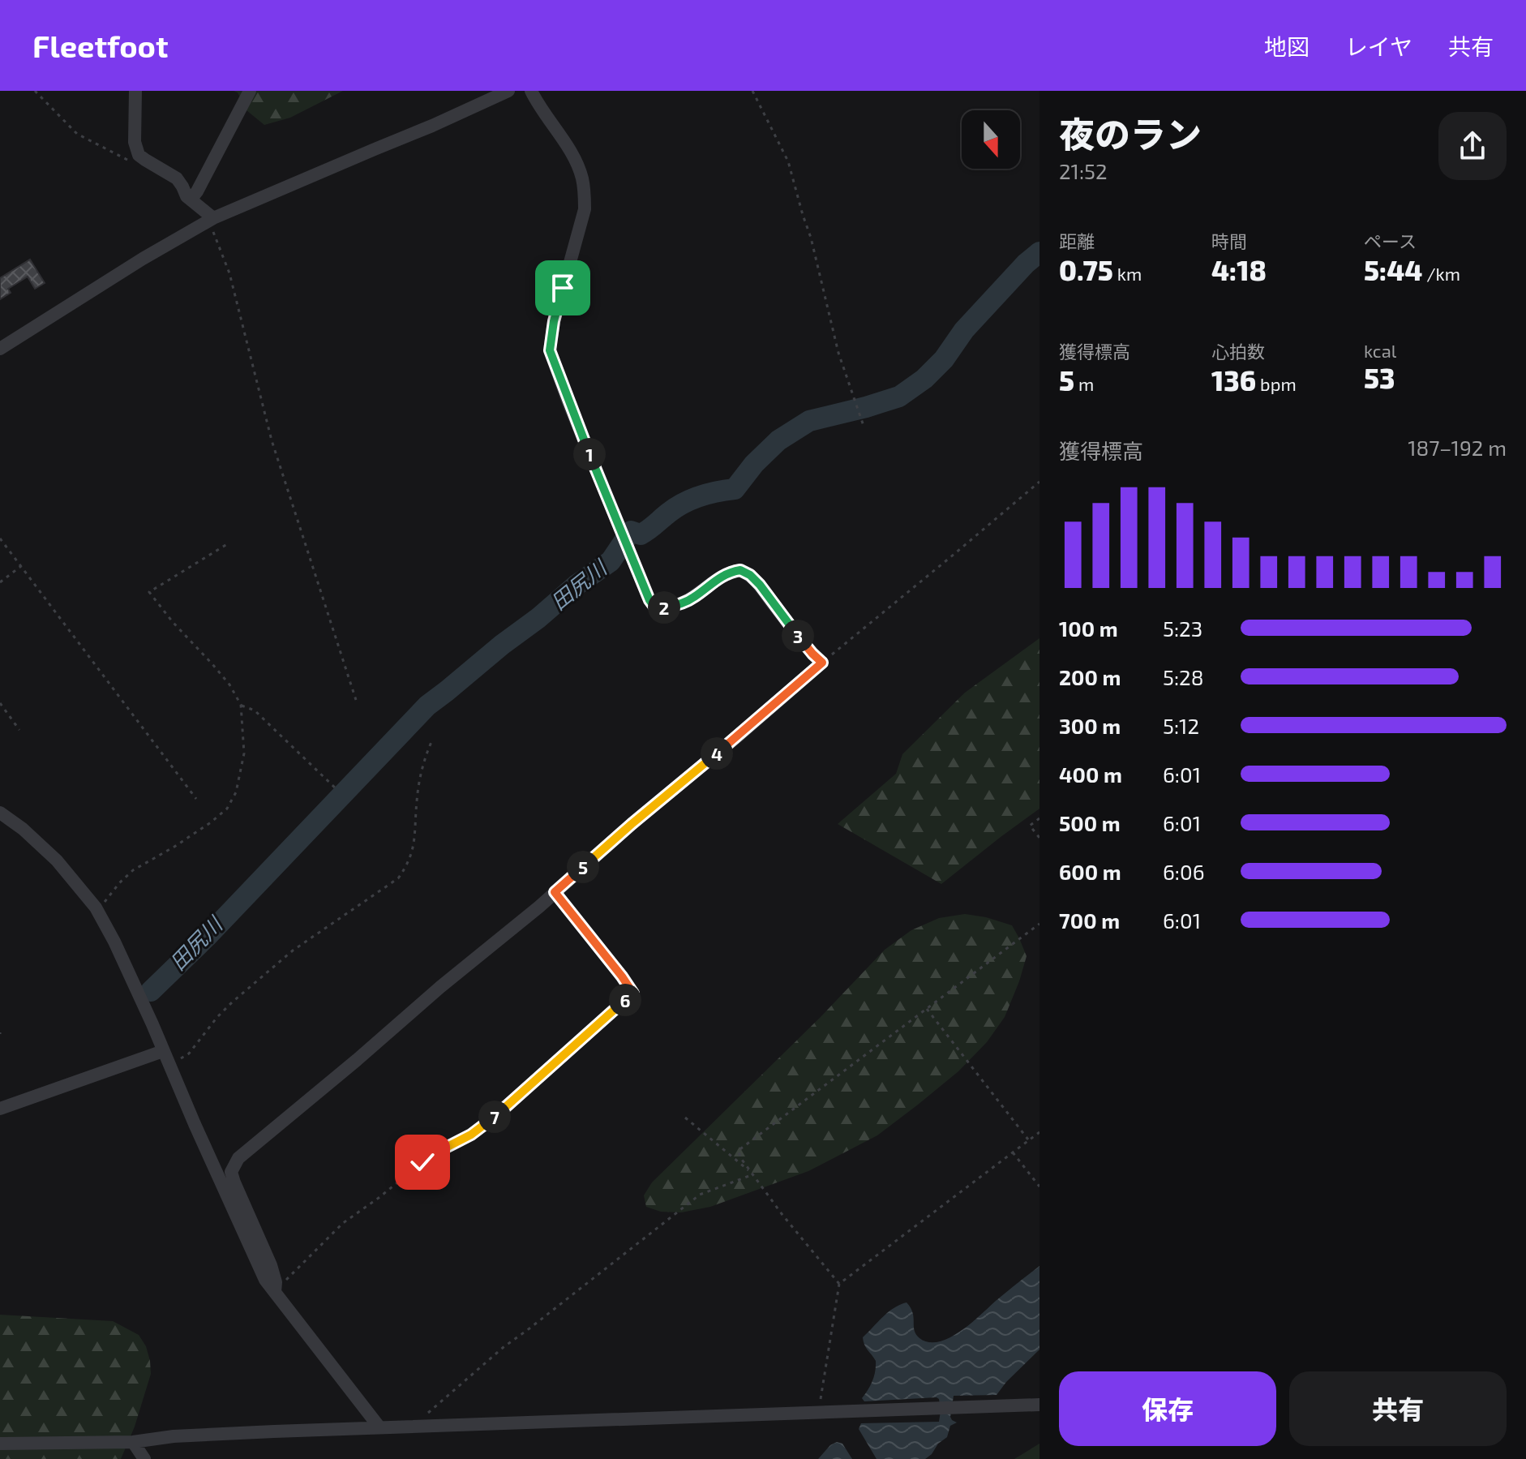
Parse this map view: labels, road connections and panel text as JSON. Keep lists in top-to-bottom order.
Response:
{
  "water": ["田尻川"],
  "north": "bottom",
  "page": {
    "header": "Fleetfoot",
    "nav": ["地図", "レイヤ", "共有"],
    "heading": ["夜のラン", "21:52"],
    "stats": [
      ["距離", "0.75 km"],
      ["時間", "4:18"],
      ["ペース", "5:44 /km"],
      ["獲得標高", "5 m"],
      ["心拍数", "136 bpm"],
      ["kcal", "53"]
    ],
    "chart": ["獲得標高", "187–192 m"],
    "pins": [
      "1",
      "2",
      "3",
      "4",
      "5",
      "6",
      "7"
    ],
    "list": [
      {
        "name": "100 m",
        "note": "5:23"
      },
      {
        "name": "200 m",
        "note": "5:28"
      },
      {
        "name": "300 m",
        "note": "5:12"
      },
      {
        "name": "400 m",
        "note": "6:01"
      },
      {
        "name": "500 m",
        "note": "6:01"
      },
      {
        "name": "600 m",
        "note": "6:06"
      },
      {
        "name": "700 m",
        "note": "6:01"
      }
    ],
    "buttons": ["保存", "共有"]
  }
}
